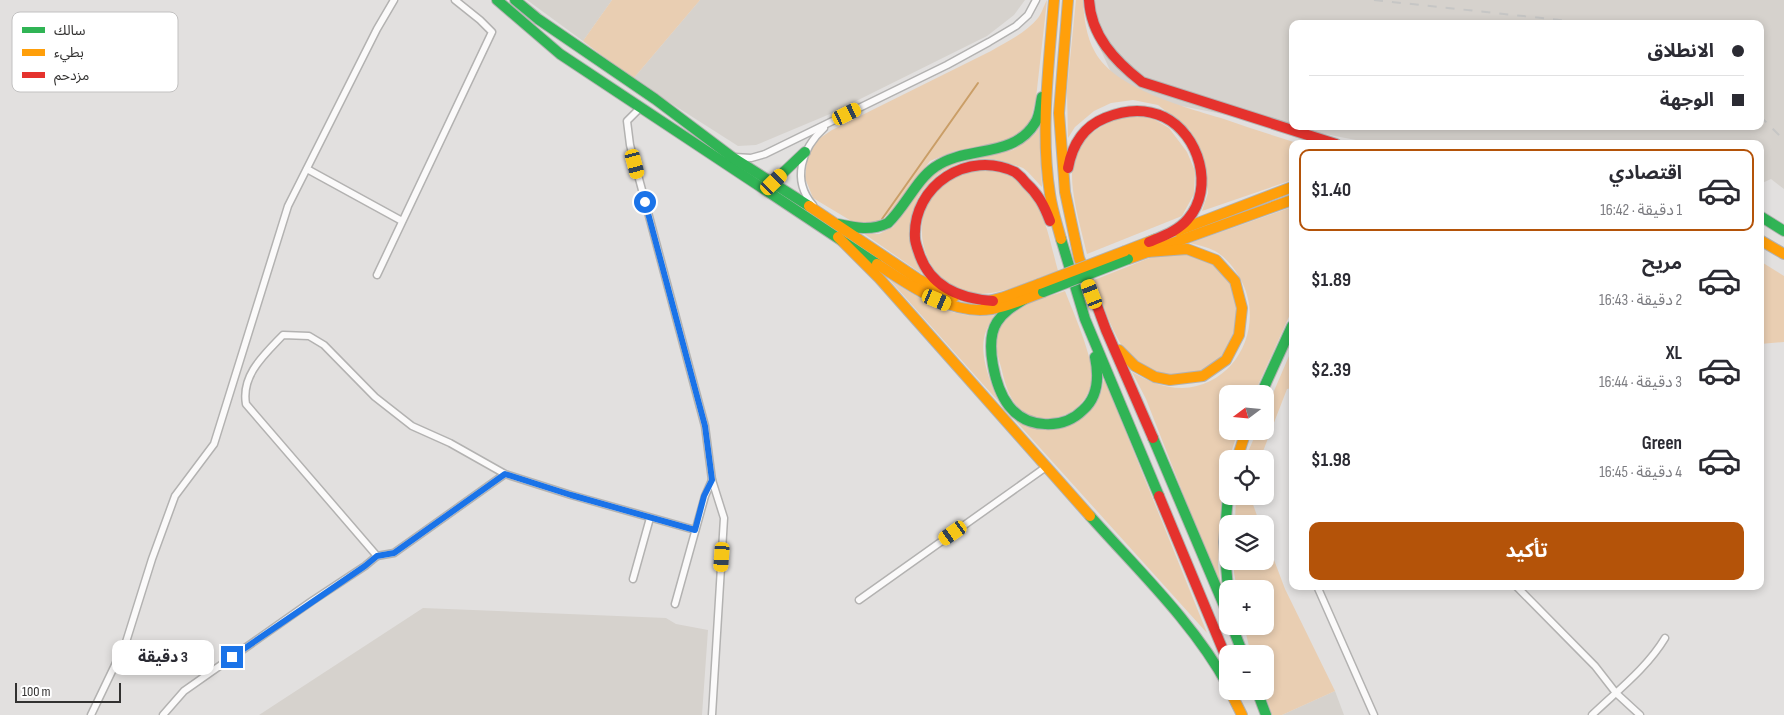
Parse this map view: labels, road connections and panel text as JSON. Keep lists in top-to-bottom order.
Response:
{
  "legend": ["سالك", "بطيء", "مزدحم"],
  "scale_bar": "100 m",
  "north": "left",
  "page": {
    "banner": ["الانطلاق", "الوجهة"],
    "list": [
      {
        "name": "اقتصادي",
        "note": "1 دقيقة · 16:42",
        "value": "$1.40"
      },
      {
        "name": "مريح",
        "note": "2 دقيقة · 16:43",
        "value": "$1.89"
      },
      {
        "name": "XL",
        "note": "3 دقيقة · 16:44",
        "value": "$2.39"
      },
      {
        "name": "Green",
        "note": "4 دقيقة · 16:45",
        "value": "$1.98"
      }
    ],
    "map_buttons": ["+", "−"],
    "buttons": "تأكيد",
    "bubble": "3 دقيقة",
    "scale": "100 m"
  }
}
